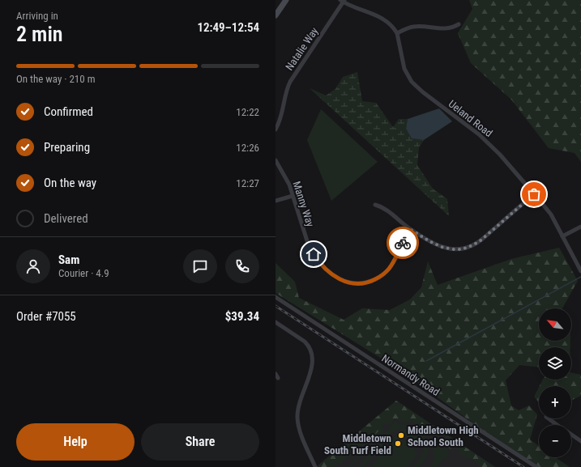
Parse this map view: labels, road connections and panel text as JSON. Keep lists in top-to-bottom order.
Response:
{
  "streets": {
    "street": [
      "Natalie Way",
      "Ueland Road",
      "Manny Way",
      "Normandy Road"
    ]
  },
  "crossings": [
    ["Natalie Way", "Ueland Road"]
  ],
  "places": ["Middletown High School South", "Middletown South Turf Field"],
  "north": "top left",
  "page": {
    "heading": ["2 min", "Arriving in", "12:49–12:54"],
    "panel": [
      "Sam",
      "Courier · 4.9",
      "Order #7055",
      "$39.34"
    ],
    "bar": "On the way · 210 m",
    "list": [
      ["Confirmed", "12:22"],
      ["Preparing", "12:26"],
      ["On the way", "12:27"],
      "Delivered"
    ],
    "map_buttons": ["+", "−"],
    "buttons": ["Help", "Share"]
  }
}
